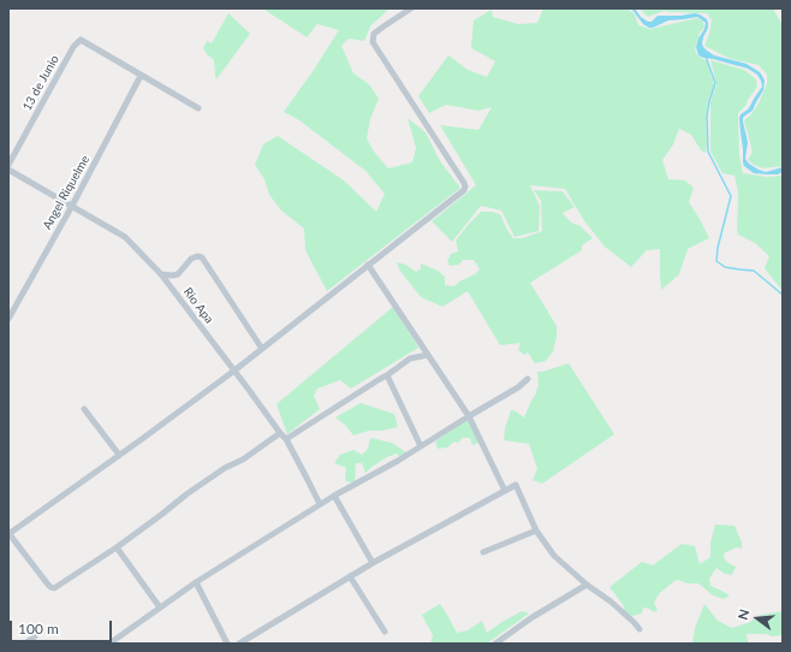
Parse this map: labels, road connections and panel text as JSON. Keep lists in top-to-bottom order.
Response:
{
  "streets": {
    "street": ["13 de Junio", "Angel Riquelme", "Rio Apa"]
  },
  "crossings": [
    ["13 de Junio", "Angel Riquelme"],
    ["Angel Riquelme", "Rio Apa"]
  ],
  "scale_bar": "100 m",
  "north": "left"
}
